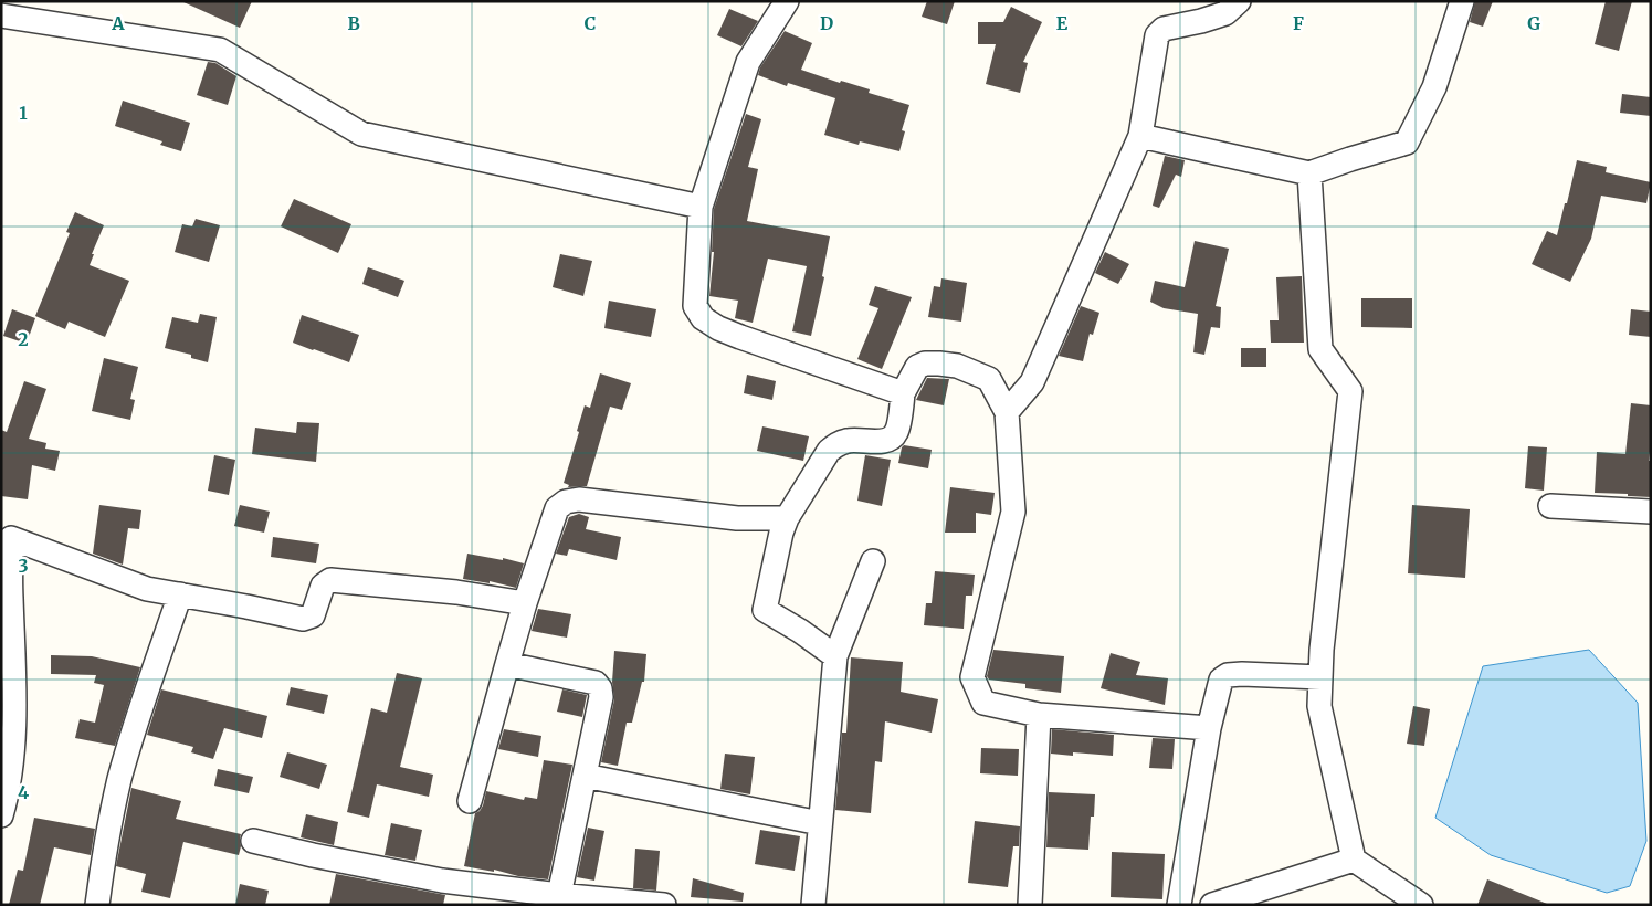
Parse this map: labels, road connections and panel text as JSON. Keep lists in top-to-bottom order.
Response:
{
  "grid": {
    "columns": [
      "A",
      "B",
      "C",
      "D",
      "E",
      "F",
      "G"
    ],
    "rows": [
      "1",
      "2",
      "3",
      "4"
    ]
  }
}
